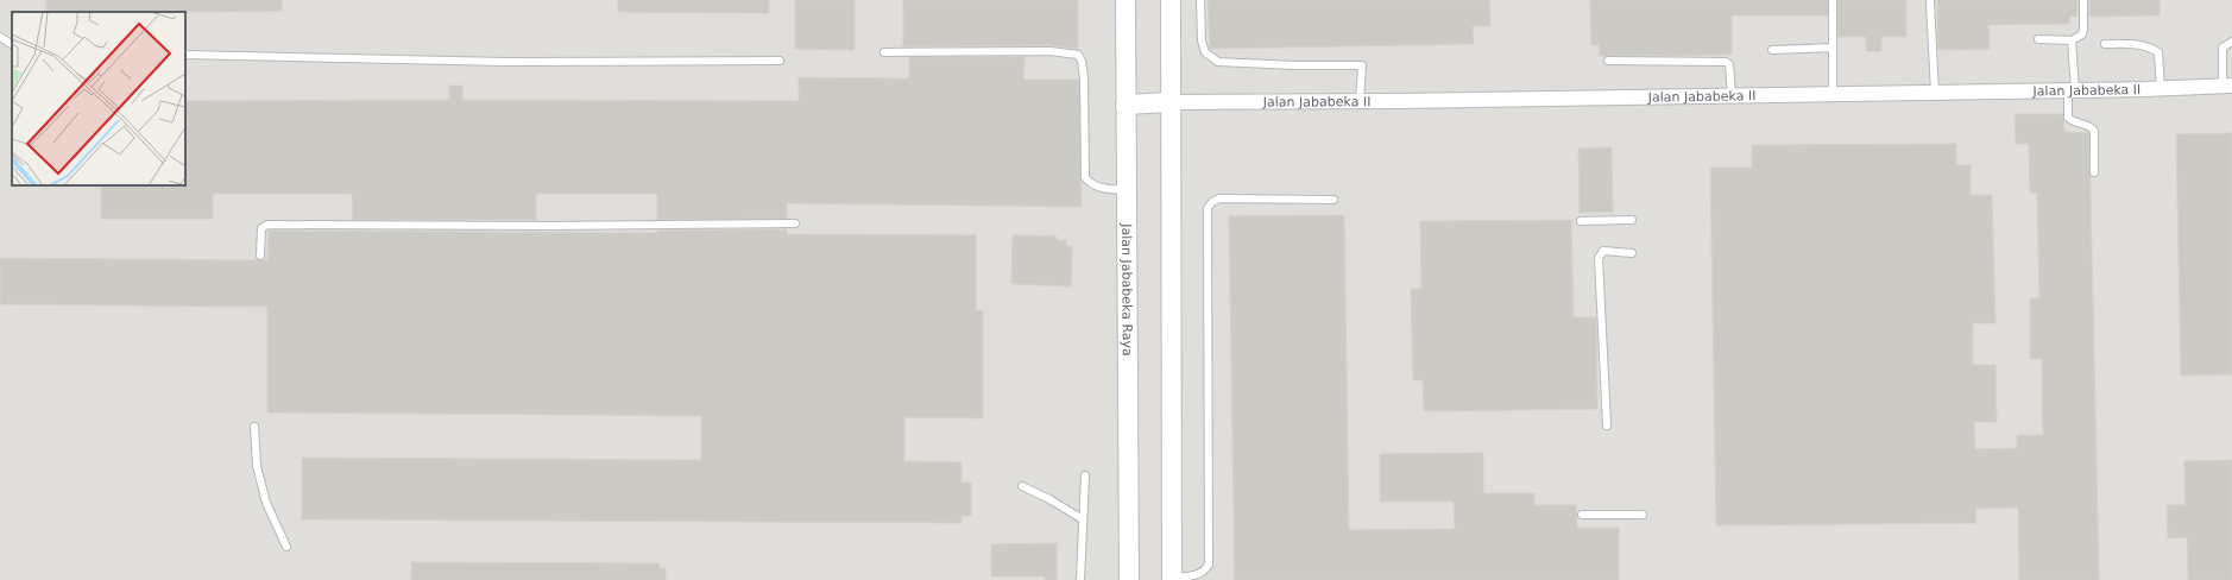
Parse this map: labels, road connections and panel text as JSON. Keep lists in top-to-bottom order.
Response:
{
  "streets": {
    "main road": ["Jalan Jababeka Raya"],
    "street": ["Jalan Jababeka II"]
  }
}
